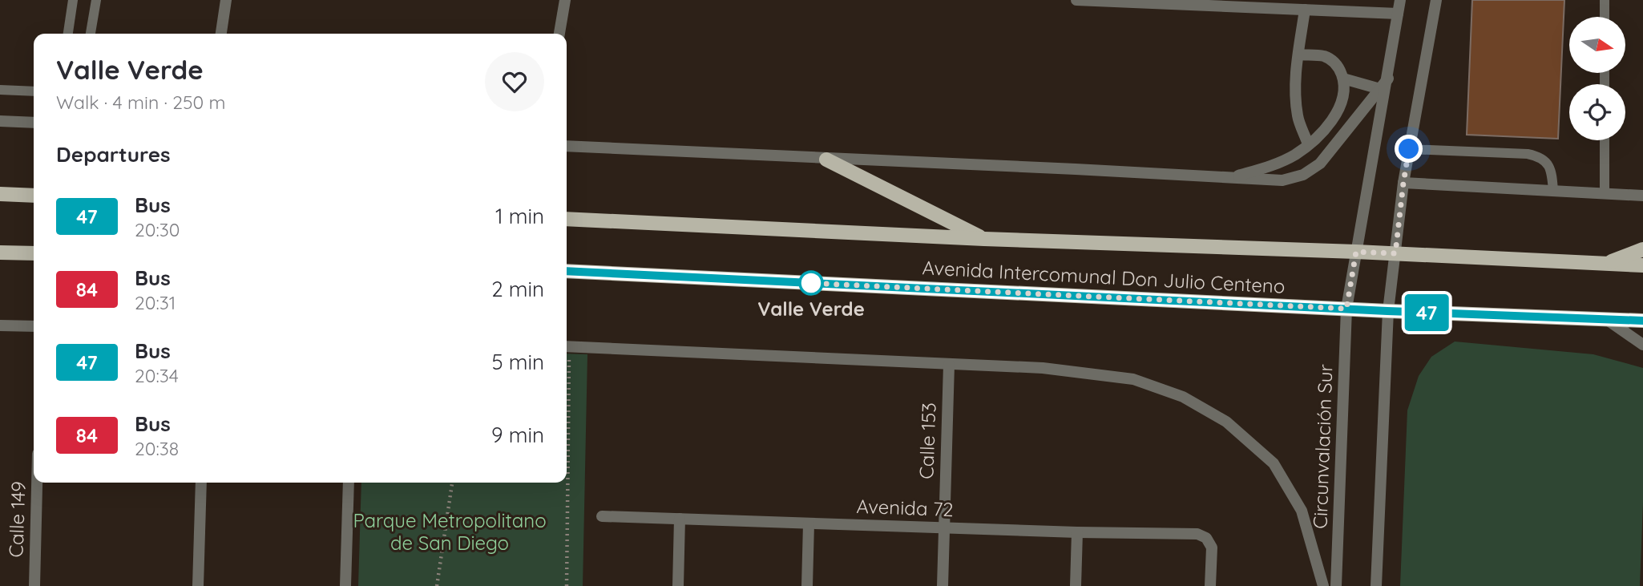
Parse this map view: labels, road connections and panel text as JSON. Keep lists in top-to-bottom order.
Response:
{
  "streets": {
    "main road": ["Avenida Intercomunal Don Julio Centeno"],
    "street": [
      "Calle 153",
      "Circunvalación Sur",
      "Avenida 72",
      "Calle 149"
    ]
  },
  "crossings": [
    ["Avenida Intercomunal Don Julio Centeno", "Circunvalación Sur"],
    ["Calle 153", "Avenida 72"]
  ],
  "parks": ["Parque Metropolitano de San Diego"],
  "places": ["Valle Verde"],
  "lines": ["bus line 47"],
  "north": "right",
  "page": {
    "on_map": "47",
    "heading": [
      ["Valle Verde", "Walk · 4 min · 250 m"],
      "Departures"
    ],
    "list": [
      {
        "mark": "47",
        "name": "Bus",
        "note": "20:30",
        "value": "1 min"
      },
      {
        "mark": "84",
        "name": "Bus",
        "note": "20:31",
        "value": "2 min"
      },
      {
        "mark": "47",
        "name": "Bus",
        "note": "20:34",
        "value": "5 min"
      },
      {
        "mark": "84",
        "name": "Bus",
        "note": "20:38",
        "value": "9 min"
      }
    ]
  }
}
